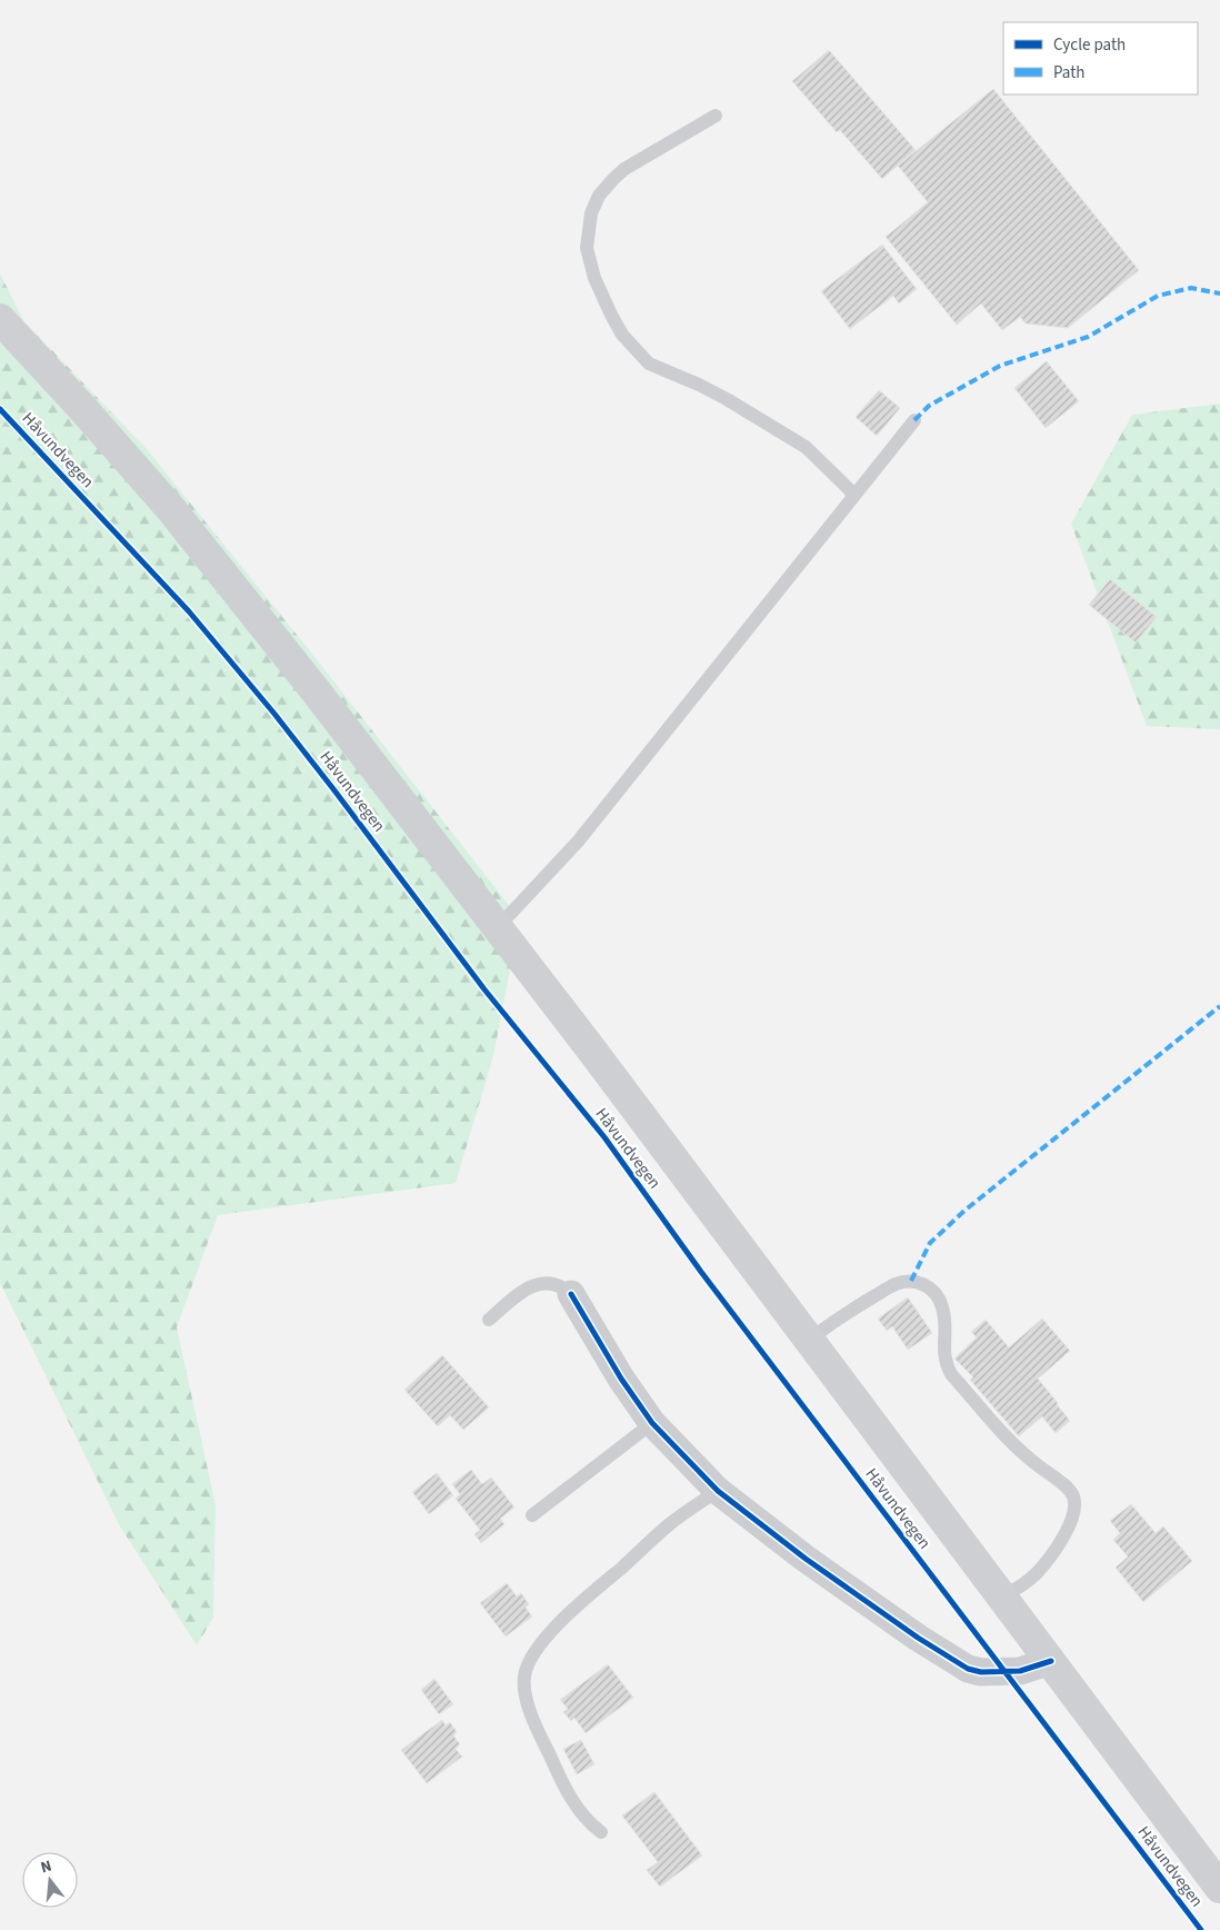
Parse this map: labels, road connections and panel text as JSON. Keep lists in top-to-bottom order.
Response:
{
  "streets": {
    "main road": ["Håvundvegen"]
  },
  "legend": ["Cycle path", "Path"],
  "north": "top"
}
